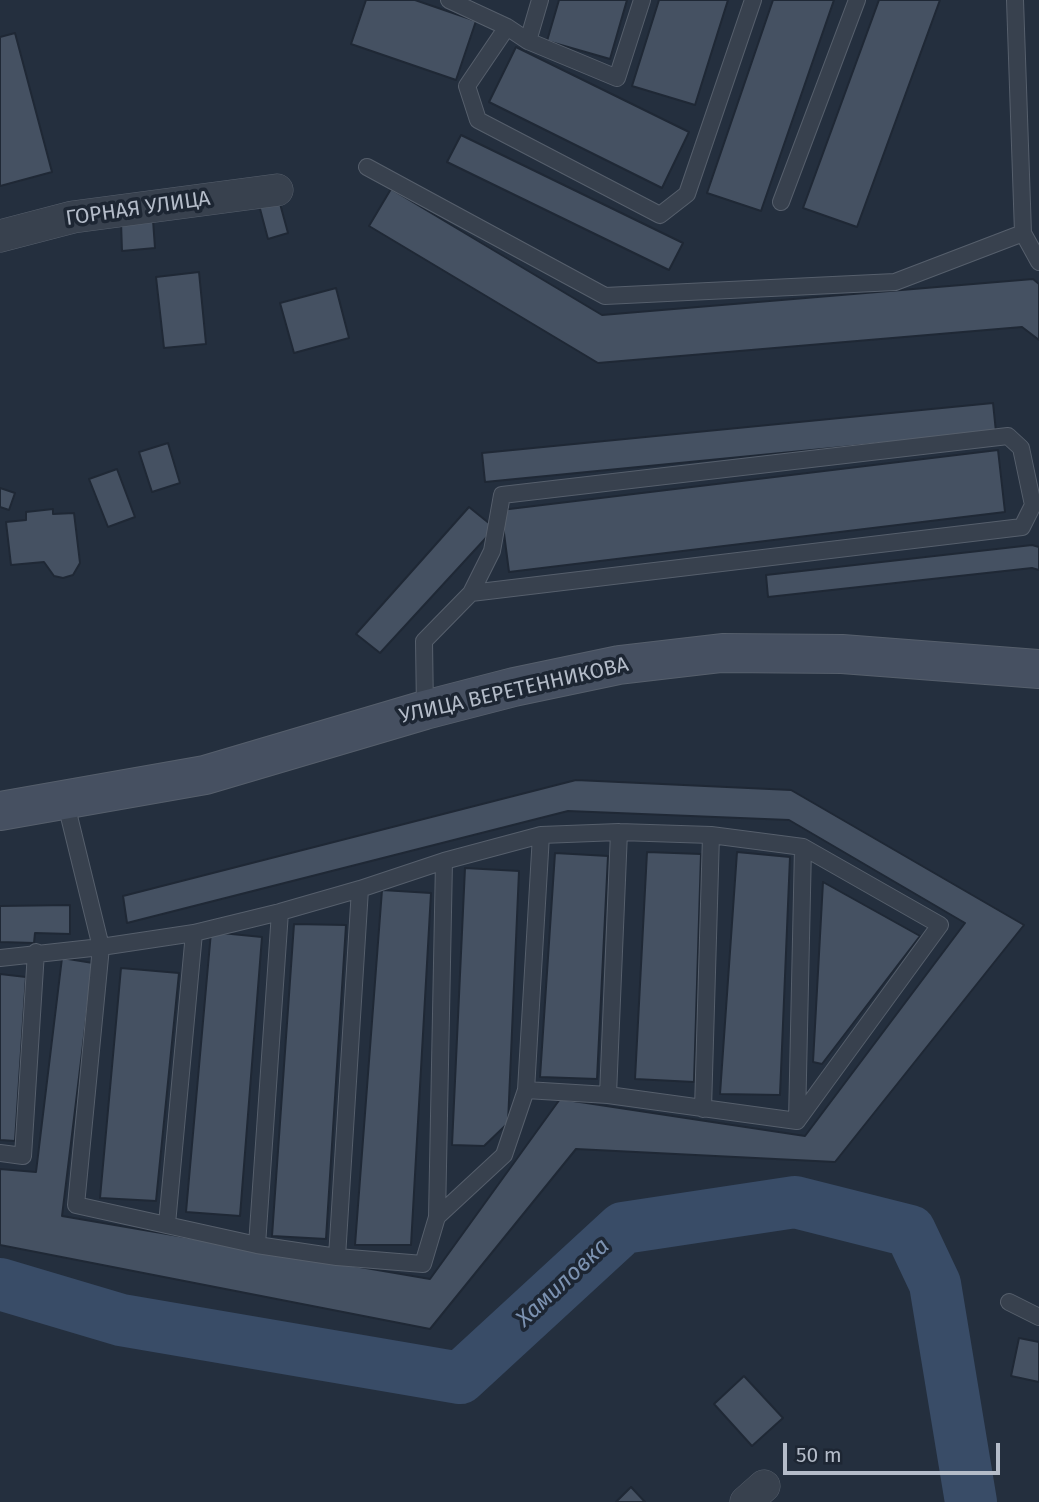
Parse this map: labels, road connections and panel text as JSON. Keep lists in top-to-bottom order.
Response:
{
  "streets": {
    "main road": ["УЛИЦА ВЕРЕТЕННИКОВА"],
    "street": ["ГОРНАЯ УЛИЦА"]
  },
  "water": ["Хамиловка"],
  "scale_bar": "50 m"
}
